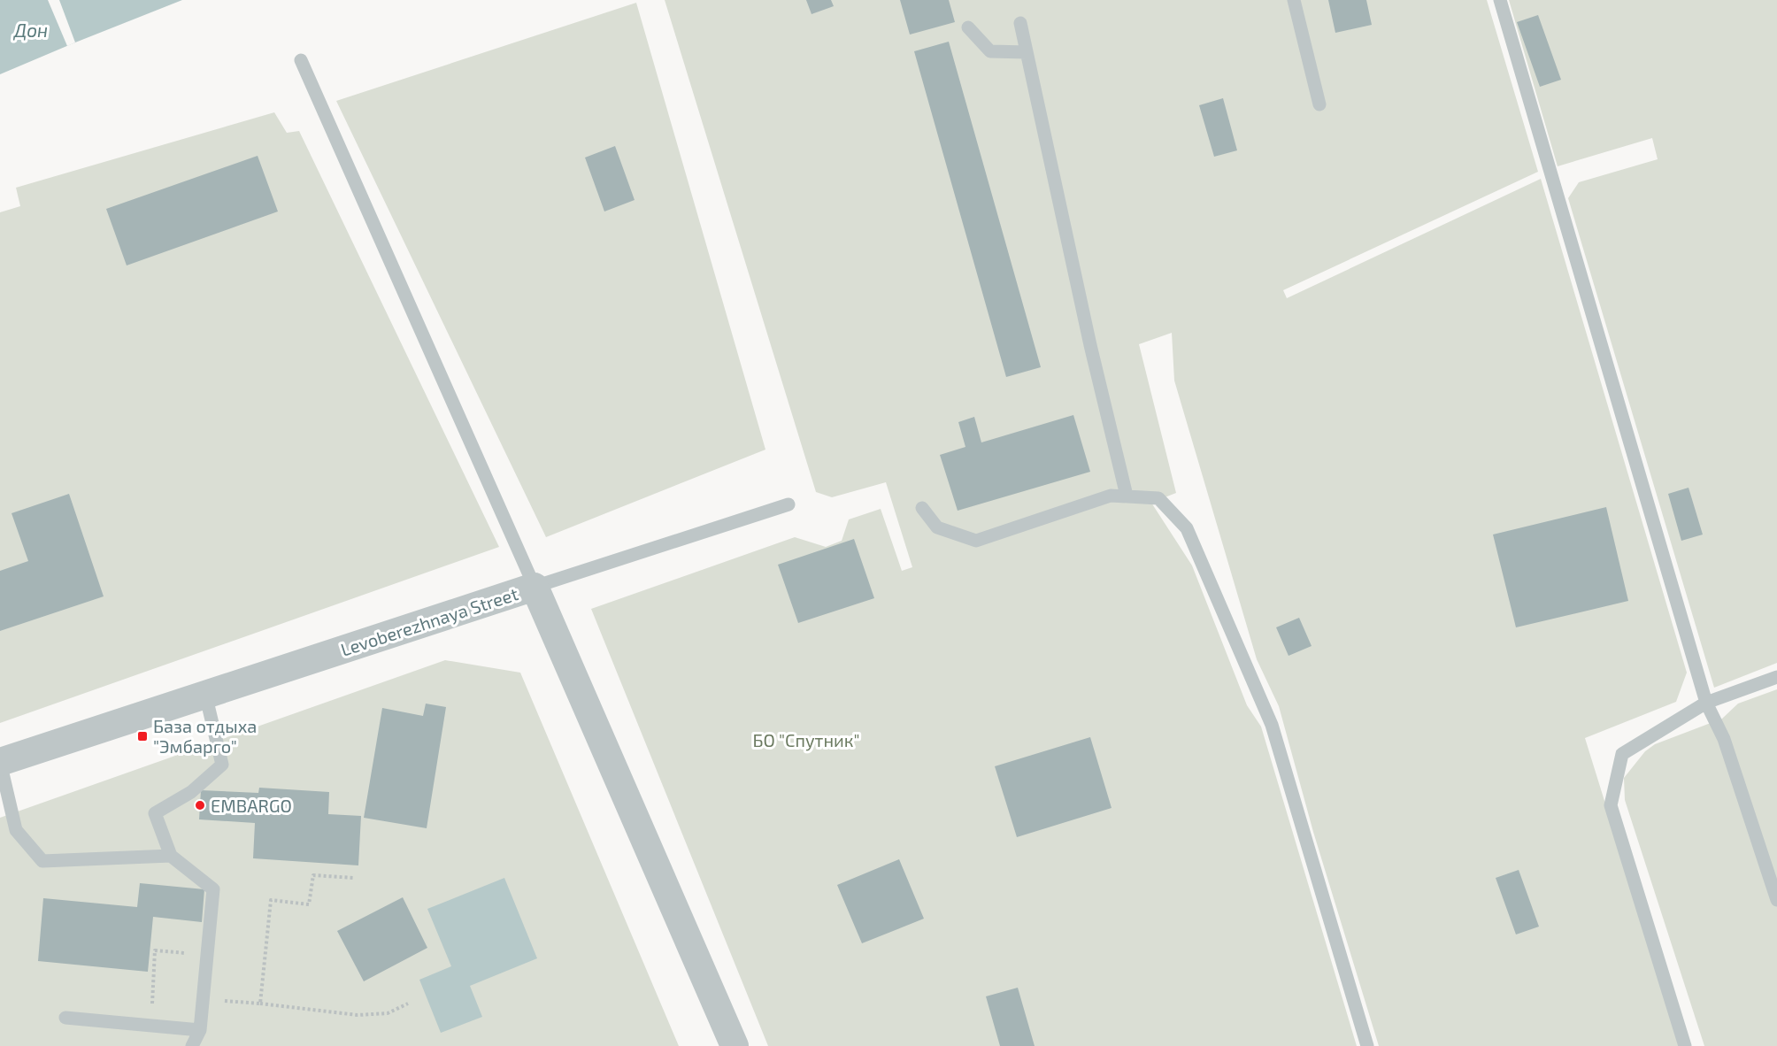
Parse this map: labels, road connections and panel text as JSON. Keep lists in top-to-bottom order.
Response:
{
  "streets": {
    "street": ["Levoberezhnaya Street"]
  },
  "water": ["Дон"],
  "parks": ["БО \"Спутник\""],
  "places": {
    "transit": ["База отдыха \"Эмбарго\""],
    "other": ["EMBARGO"]
  }
}
